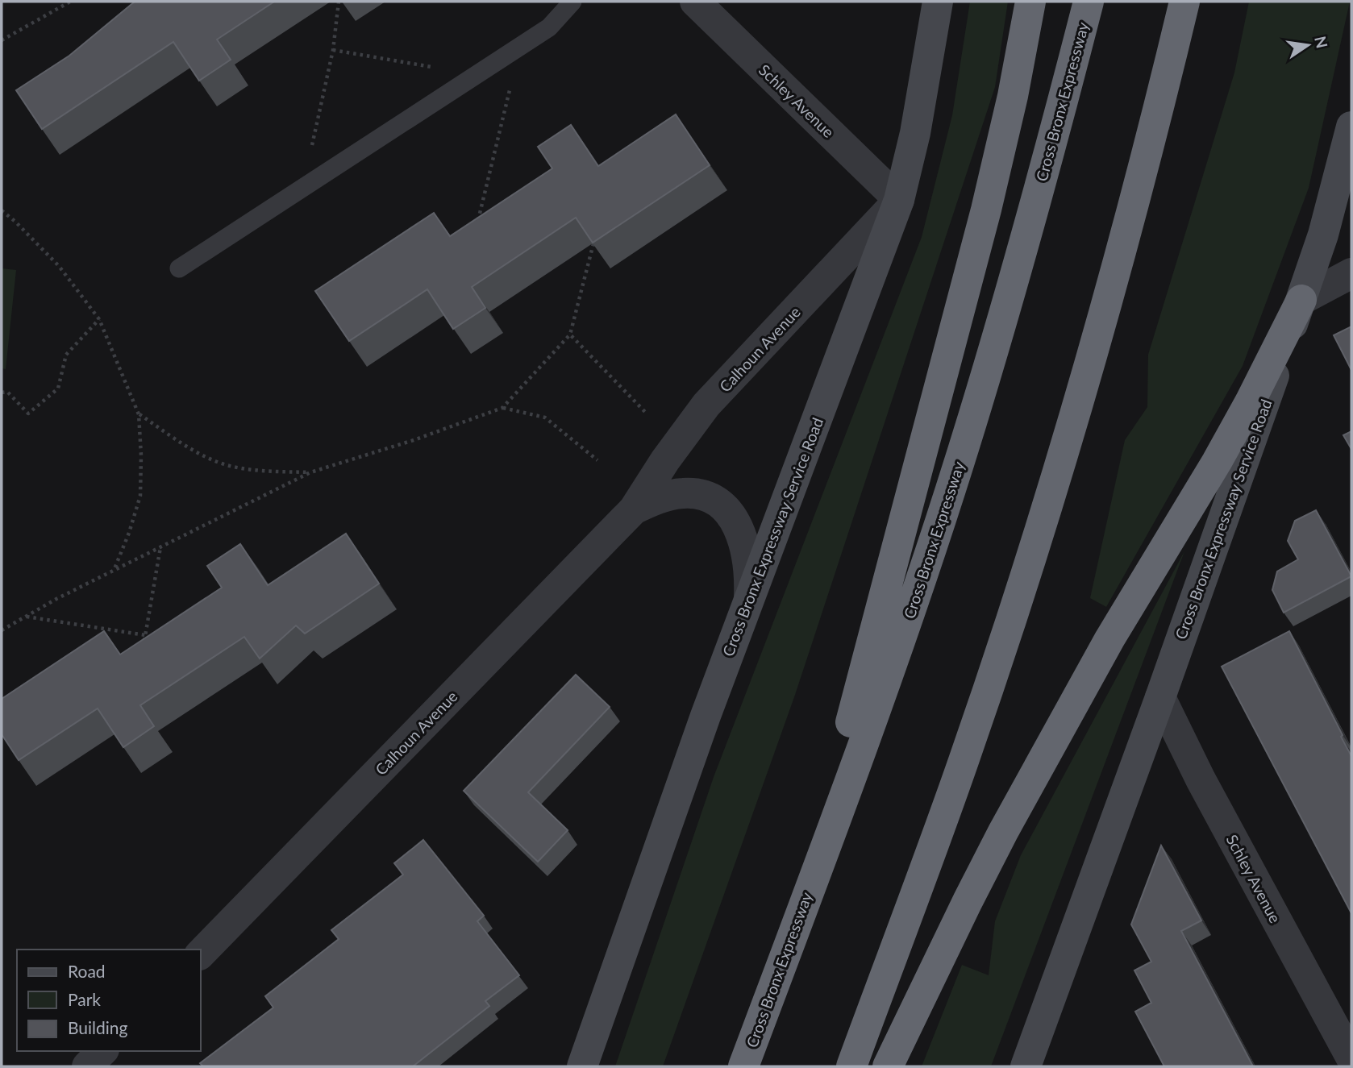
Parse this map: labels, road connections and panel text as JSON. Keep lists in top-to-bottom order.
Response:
{
  "streets": {
    "highway": ["Cross Bronx Expressway"],
    "main road": ["Cross Bronx Expressway Service Road"],
    "street": ["Schley Avenue", "Calhoun Avenue"]
  },
  "crossings": [
    ["Schley Avenue", "Calhoun Avenue"],
    ["Schley Avenue", "Cross Bronx Expressway Service Road"],
    ["Calhoun Avenue", "Cross Bronx Expressway Service Road"]
  ],
  "legend": ["Road", "Park", "Building"],
  "north": "right"
}
